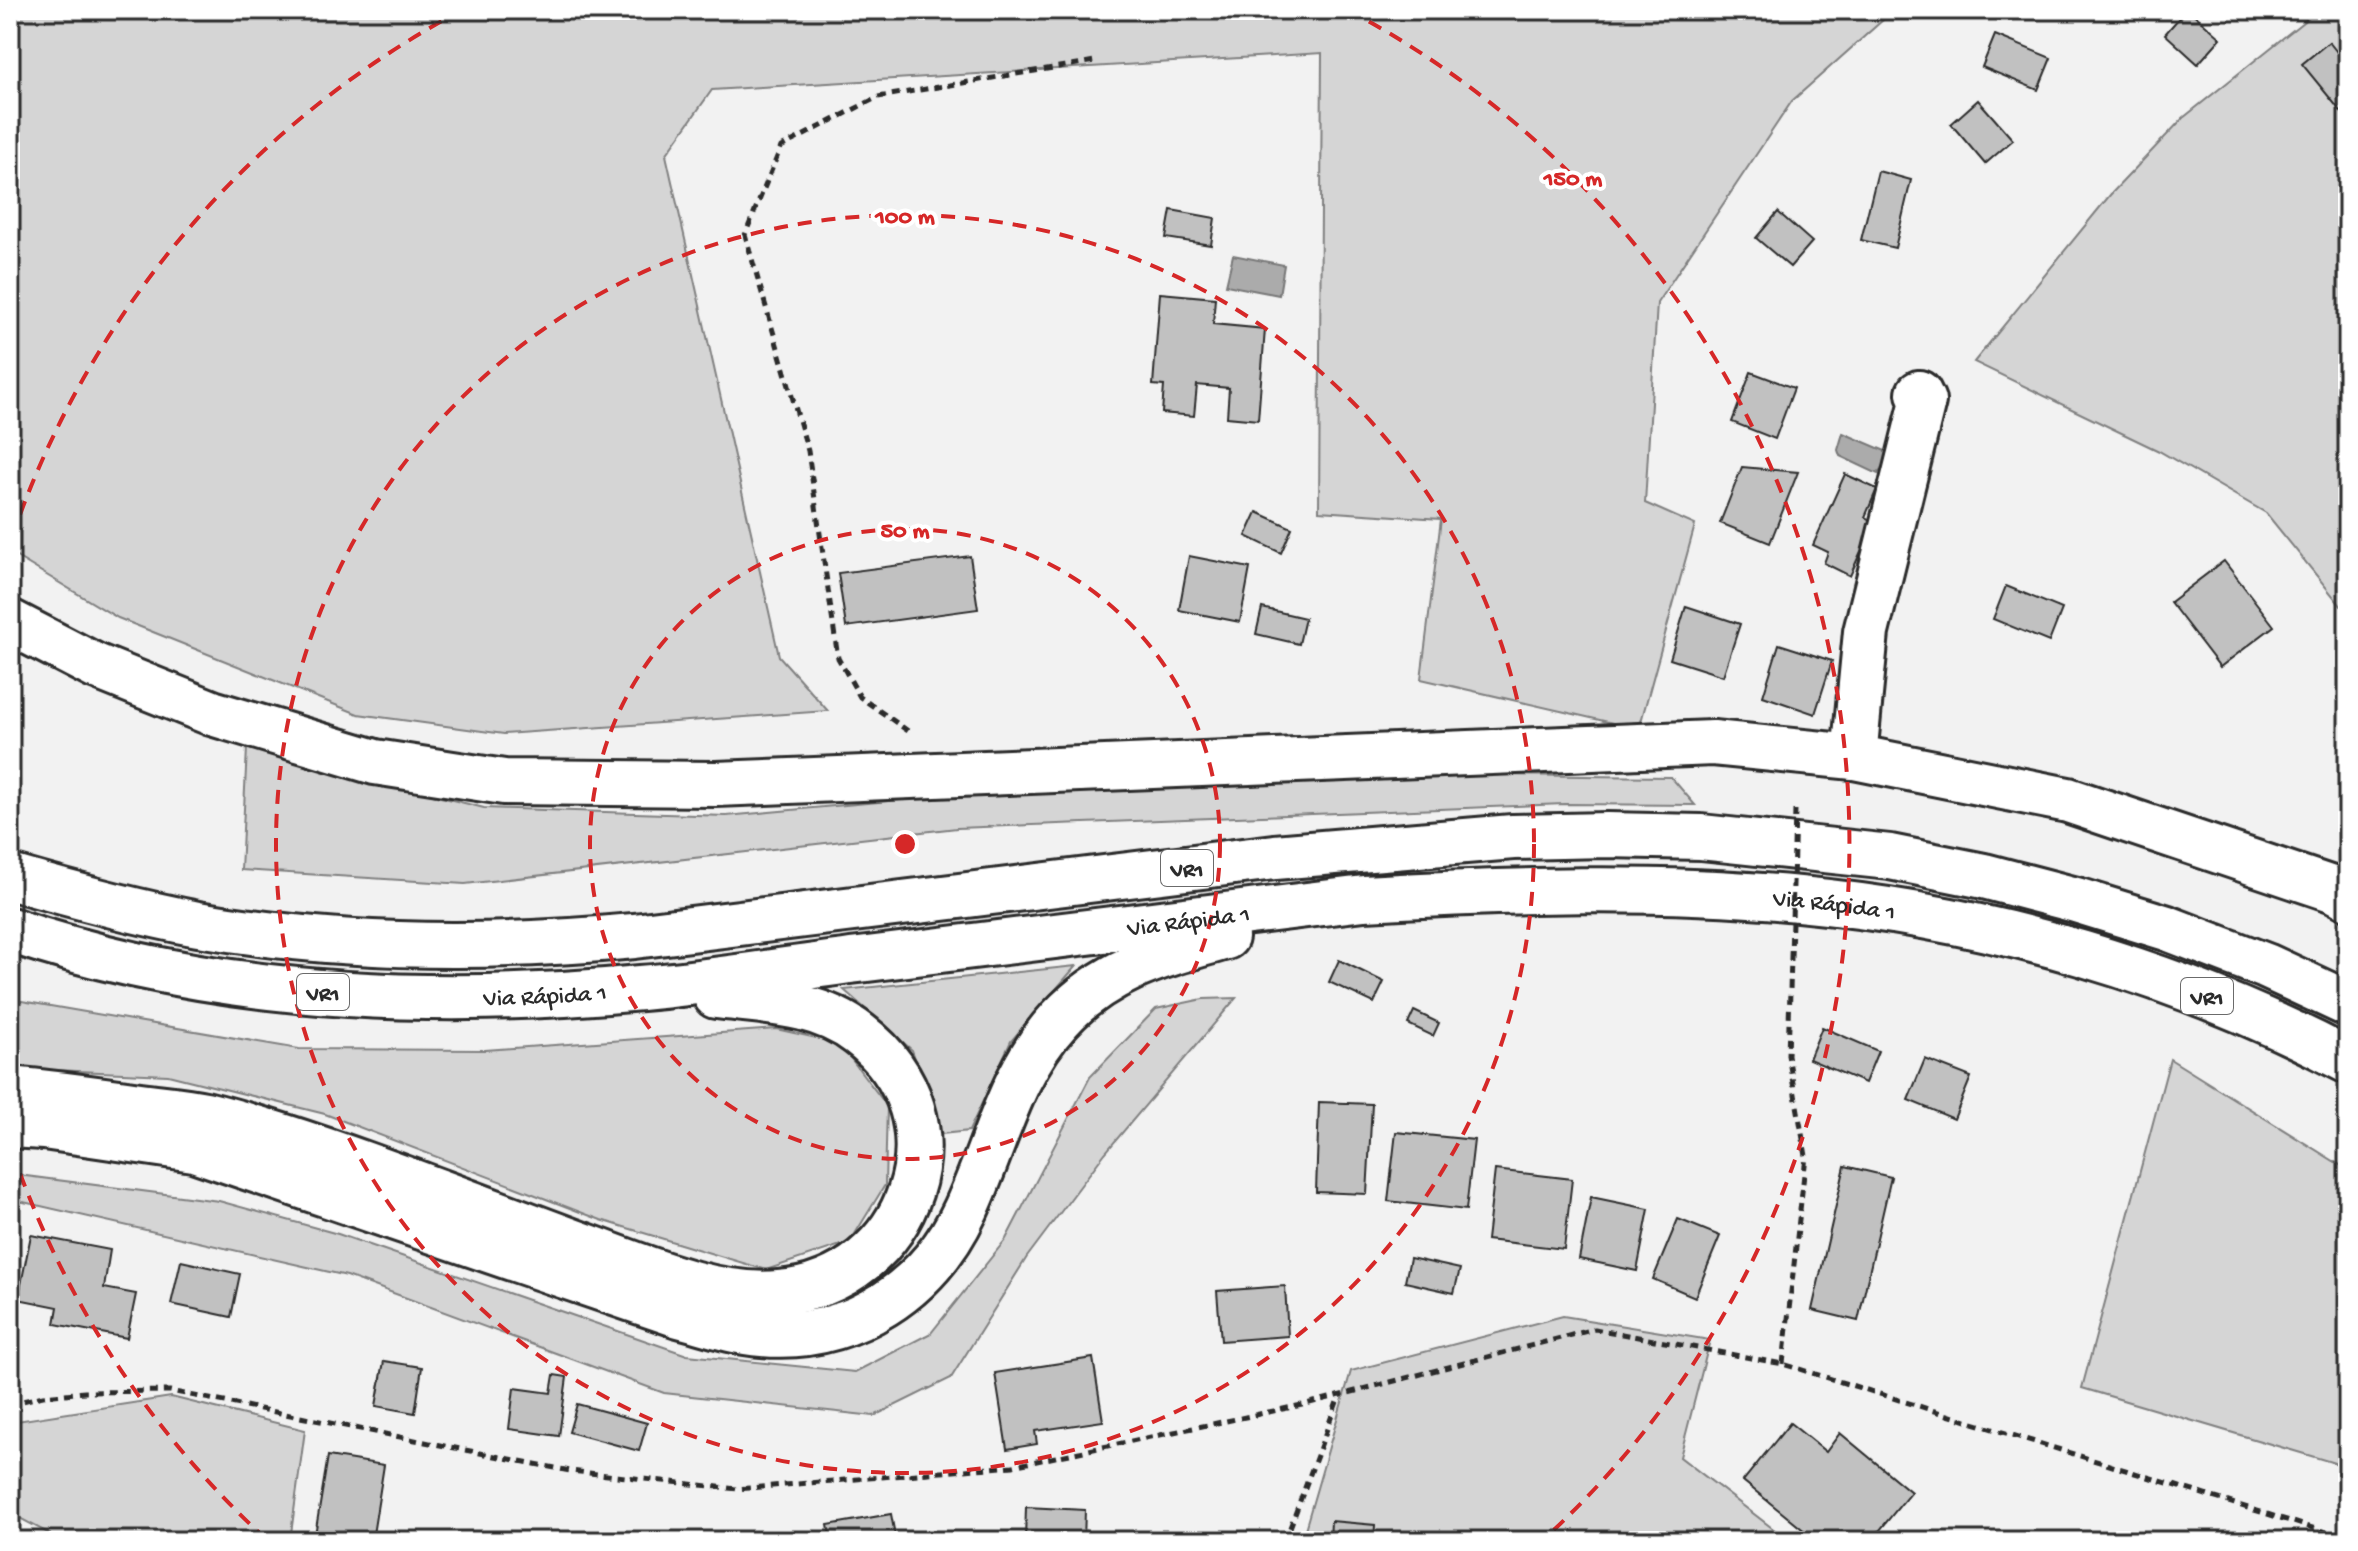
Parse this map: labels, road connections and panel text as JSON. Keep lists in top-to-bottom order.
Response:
{
  "streets": {
    "main road": ["VR1", "Via Rápida 1"]
  },
  "rings": ["150 m", "100 m", "50 m"]
}
